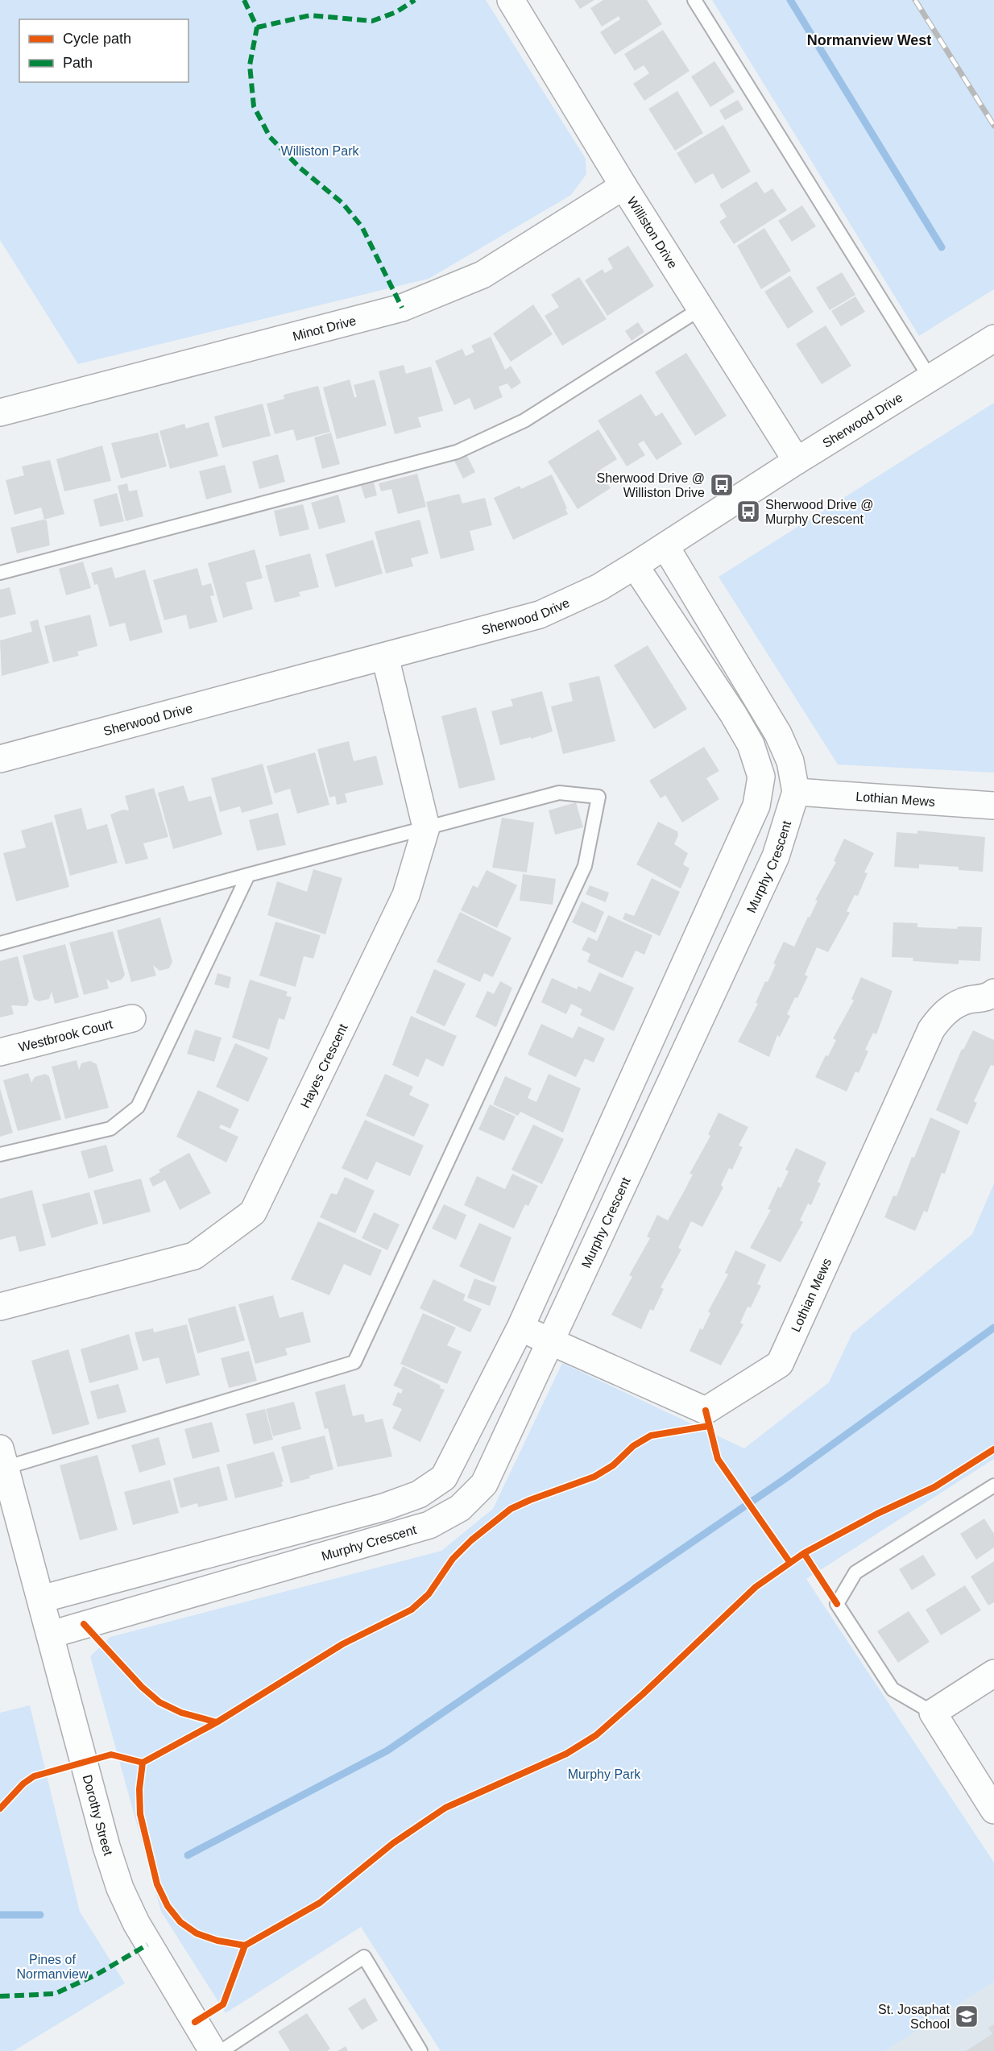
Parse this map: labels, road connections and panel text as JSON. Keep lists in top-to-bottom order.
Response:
{
  "streets": {
    "street": [
      "Williston Drive",
      "Minot Drive",
      "Sherwood Drive",
      "Lothian Mews",
      "Murphy Crescent",
      "Westbrook Court",
      "Hayes Crescent",
      "Dorothy Street"
    ]
  },
  "crossings": [
    ["Williston Drive", "Minot Drive"],
    ["Williston Drive", "Sherwood Drive"],
    ["Sherwood Drive", "Murphy Crescent"],
    ["Lothian Mews", "Murphy Crescent"],
    ["Murphy Crescent", "Dorothy Street"]
  ],
  "districts": ["Normanview West"],
  "parks": ["Williston Park", "Murphy Park", "Pines of Normanview"],
  "places": {
    "bus stop": ["Sherwood Drive @ Williston Drive", "Sherwood Drive @ Murphy Crescent"],
    "school or university": ["St. Josaphat School"]
  },
  "legend": ["Cycle path", "Path"]
}
